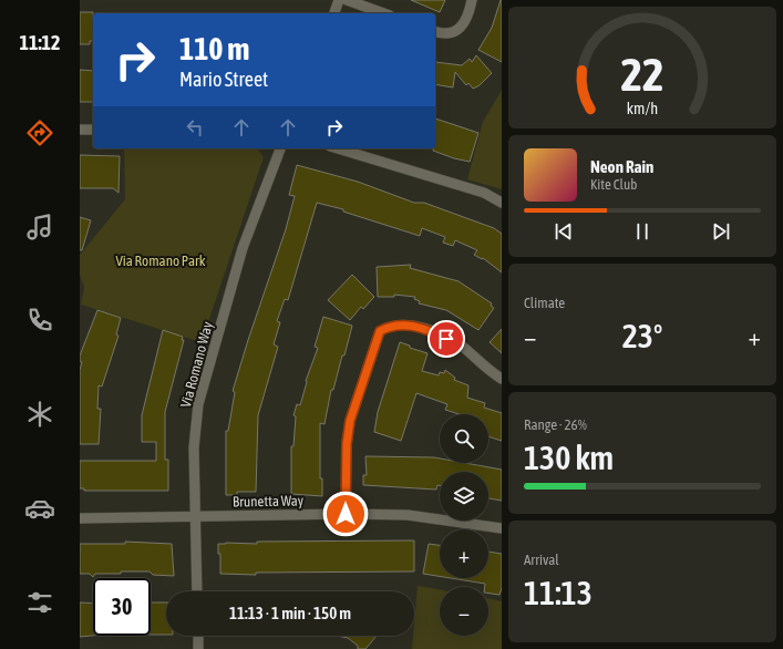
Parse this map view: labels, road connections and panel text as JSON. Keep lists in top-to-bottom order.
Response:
{
  "streets": {
    "street": ["Via Romano Way", "Brunetta Way"]
  },
  "crossings": [
    ["Via Romano Way", "Brunetta Way"]
  ],
  "parks": ["Via Romano Park"],
  "page": {
    "tabs": "11:12",
    "turn": ["110 m", "Mario Street"],
    "song": ["Neon Rain", "Kite Club"],
    "tile": [
      "Climate",
      ["Range · 26%", "130 km"],
      ["Arrival", "11:13"]
    ],
    "heat": ["−", "23°", "+"],
    "map_buttons": ["+", "−"],
    "limit": "30",
    "trip": "11:13 · 1 min · 150 m",
    "gauge": ["22", "km/h"]
  }
}
